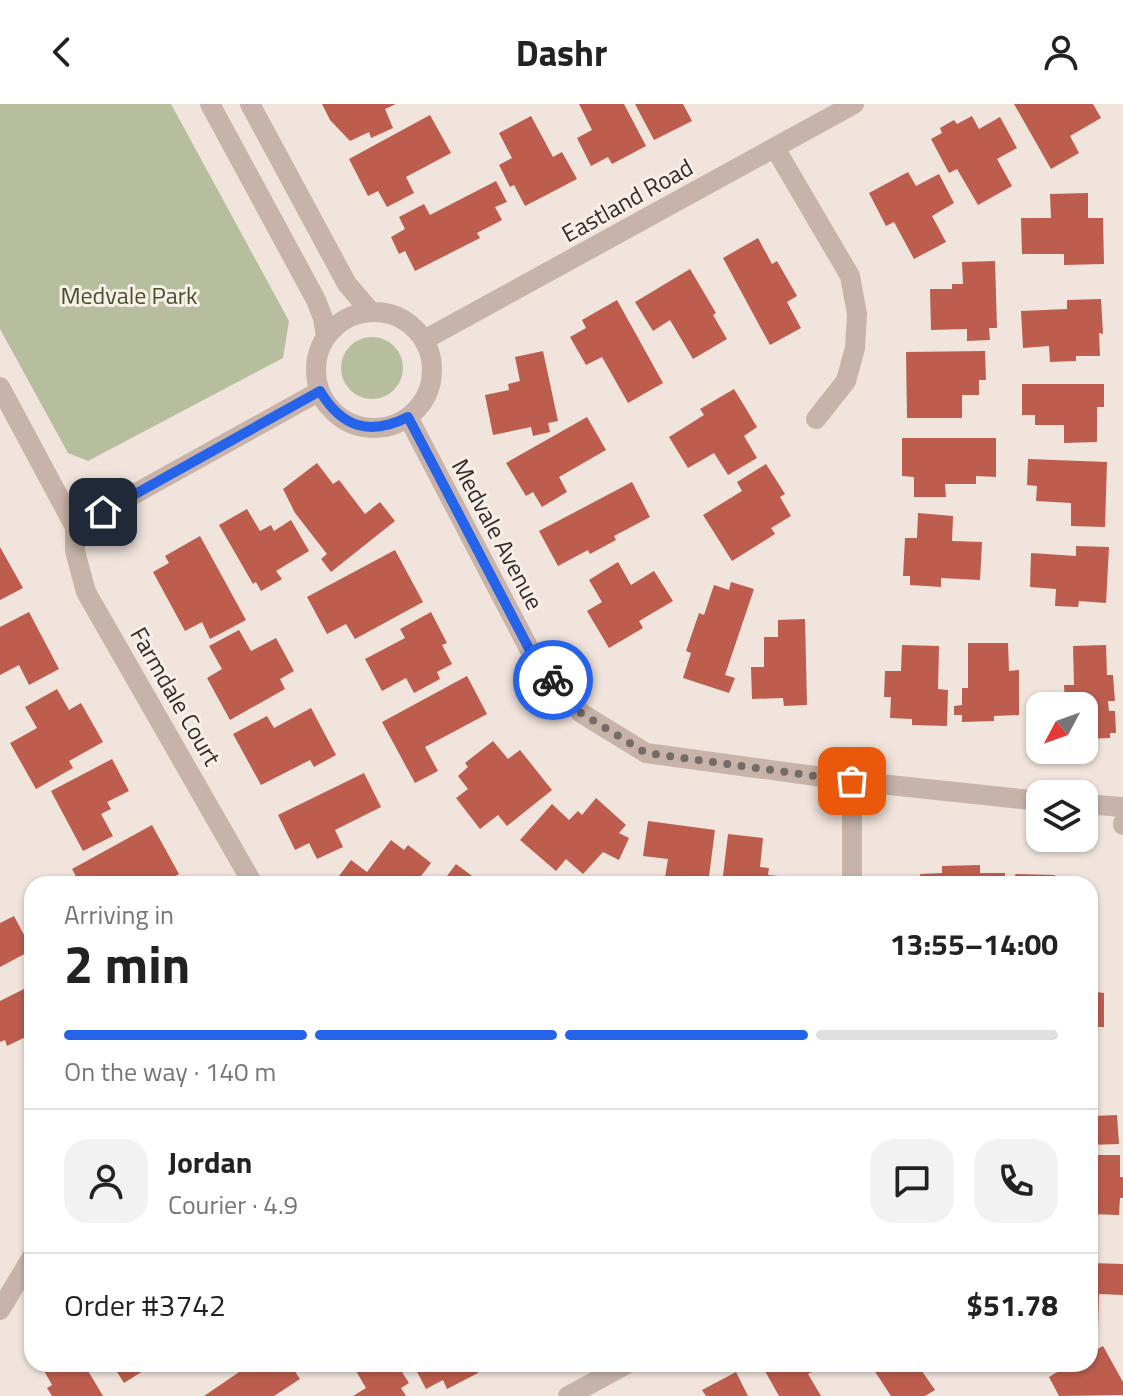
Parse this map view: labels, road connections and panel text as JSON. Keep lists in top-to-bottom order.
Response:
{
  "streets": {
    "street": ["Eastland Road", "Medvale Avenue", "Farmdale Court"]
  },
  "crossings": [
    ["Eastland Road", "Medvale Avenue"]
  ],
  "parks": ["Medvale Park"],
  "north": "bottom left",
  "page": {
    "header": "Dashr",
    "heading": ["2 min", "Arriving in", "13:55–14:00"],
    "panel": [
      "Jordan",
      "Courier · 4.9",
      "Order #3742",
      "$51.78"
    ],
    "bar": "On the way · 140 m"
  }
}
